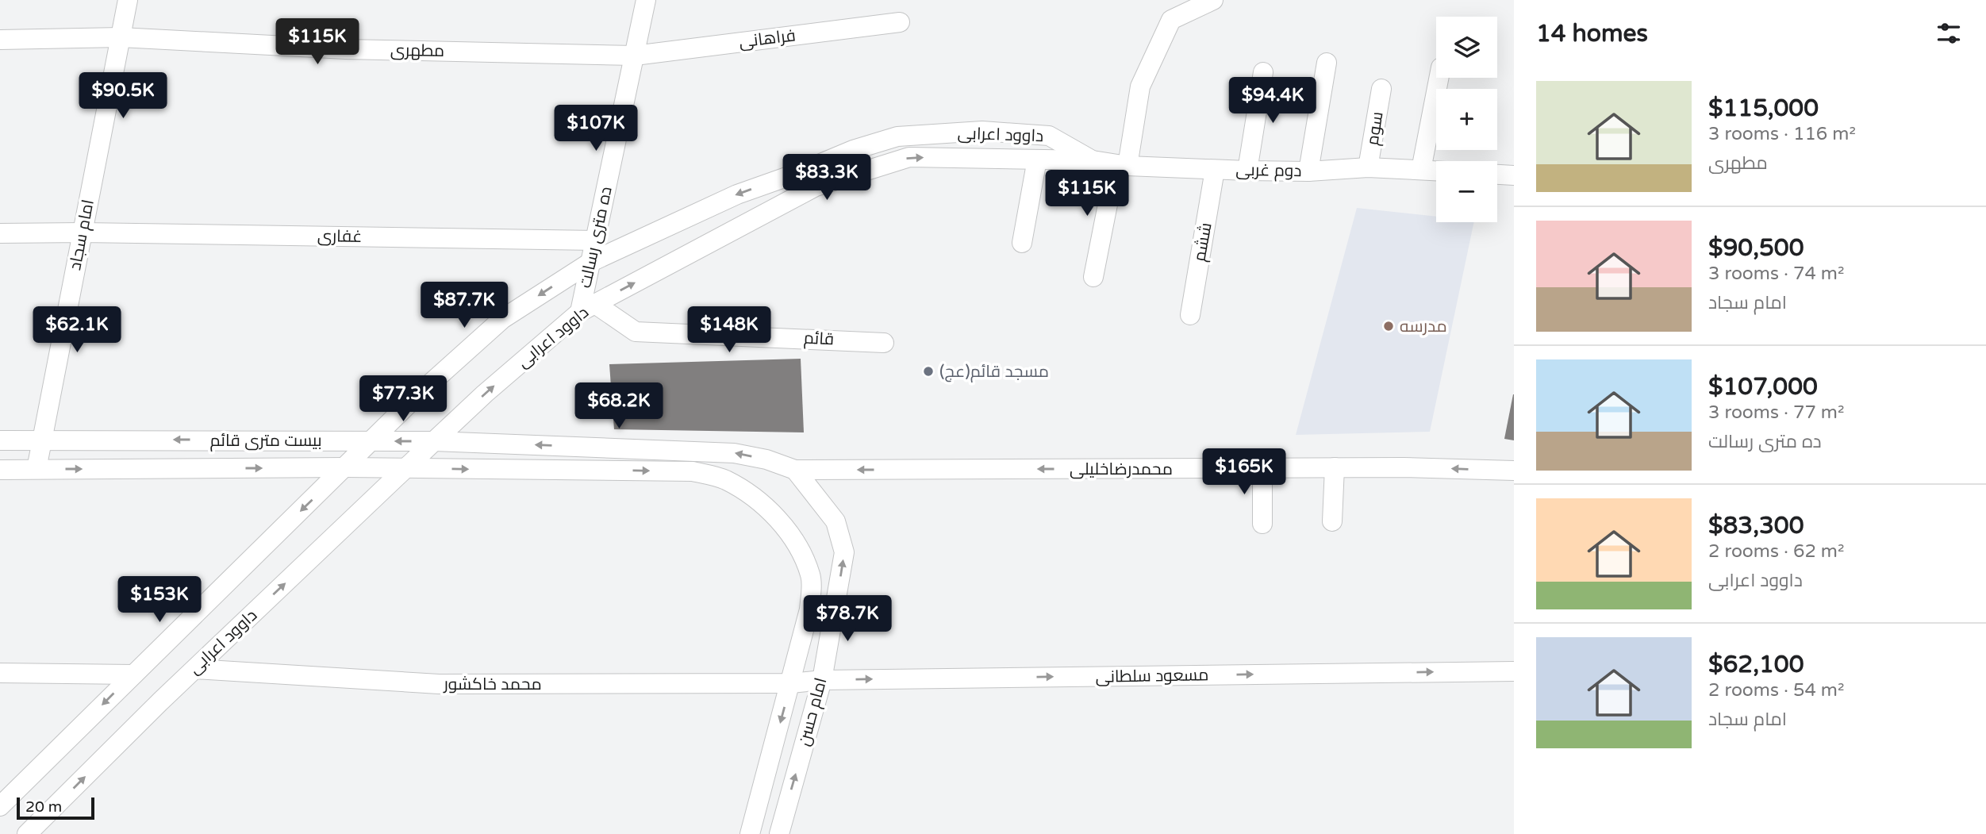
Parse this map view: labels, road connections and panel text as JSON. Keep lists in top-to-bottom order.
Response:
{
  "streets": {
    "street": [
      "فراهانی",
      "مطهری",
      "سوم",
      "داوود اعرابی",
      "دوم غربی",
      "امام سجاد",
      "غفاری",
      "ده متری رسالت",
      "ششم",
      "قائم",
      "بیست متری قائم",
      "محمدرضاخلیلی",
      "مسعود سلطانی",
      "محمد خاکشور",
      "امام حسن"
    ]
  },
  "crossings": [
    ["فراهانی", "مطهری"],
    ["فراهانی", "ده متری رسالت"],
    ["مطهری", "امام سجاد"],
    ["مطهری", "ده متری رسالت"],
    ["سوم", "دوم غربی"],
    ["داوود اعرابی", "دوم غربی"],
    ["داوود اعرابی", "ده متری رسالت"],
    ["داوود اعرابی", "قائم"],
    ["داوود اعرابی", "بیست متری قائم"],
    ["داوود اعرابی", "محمد خاکشور"],
    ["دوم غربی", "ششم"],
    ["امام سجاد", "غفاری"],
    ["امام سجاد", "بیست متری قائم"],
    ["غفاری", "ده متری رسالت"],
    ["ده متری رسالت", "قائم"],
    ["بیست متری قائم", "محمدرضاخلیلی"],
    ["بیست متری قائم", "امام حسن"],
    ["محمدرضاخلیلی", "امام حسن"],
    ["مسعود سلطانی", "محمد خاکشور"],
    ["مسعود سلطانی", "امام حسن"],
    ["محمد خاکشور", "امام حسن"]
  ],
  "one_way": ["محمدرضاخلیلی", "مسعود سلطانی"],
  "places": ["مدرسه", "مسجد قائم(عج)"],
  "scale_bar": "20 m",
  "page": {
    "heading": "14 homes",
    "map_buttons": ["+", "−"],
    "price": [
      "$115K",
      "$90.5K",
      "$94.4K",
      "$107K",
      "$83.3K",
      "$115K",
      "$87.7K",
      "$62.1K",
      "$148K",
      "$77.3K",
      "$68.2K",
      "$165K",
      "$153K",
      "$78.7K"
    ],
    "list": [
      {
        "name": "$115,000",
        "note": "3 rooms · 116 m² · مطهری"
      },
      {
        "name": "$90,500",
        "note": "3 rooms · 74 m² · امام سجاد"
      },
      {
        "name": "$107,000",
        "note": "3 rooms · 77 m² · ده متری رسالت"
      },
      {
        "name": "$83,300",
        "note": "2 rooms · 62 m² · داوود اعرابی"
      },
      {
        "name": "$62,100",
        "note": "2 rooms · 54 m² · امام سجاد"
      }
    ],
    "scale": "20 m"
  }
}
